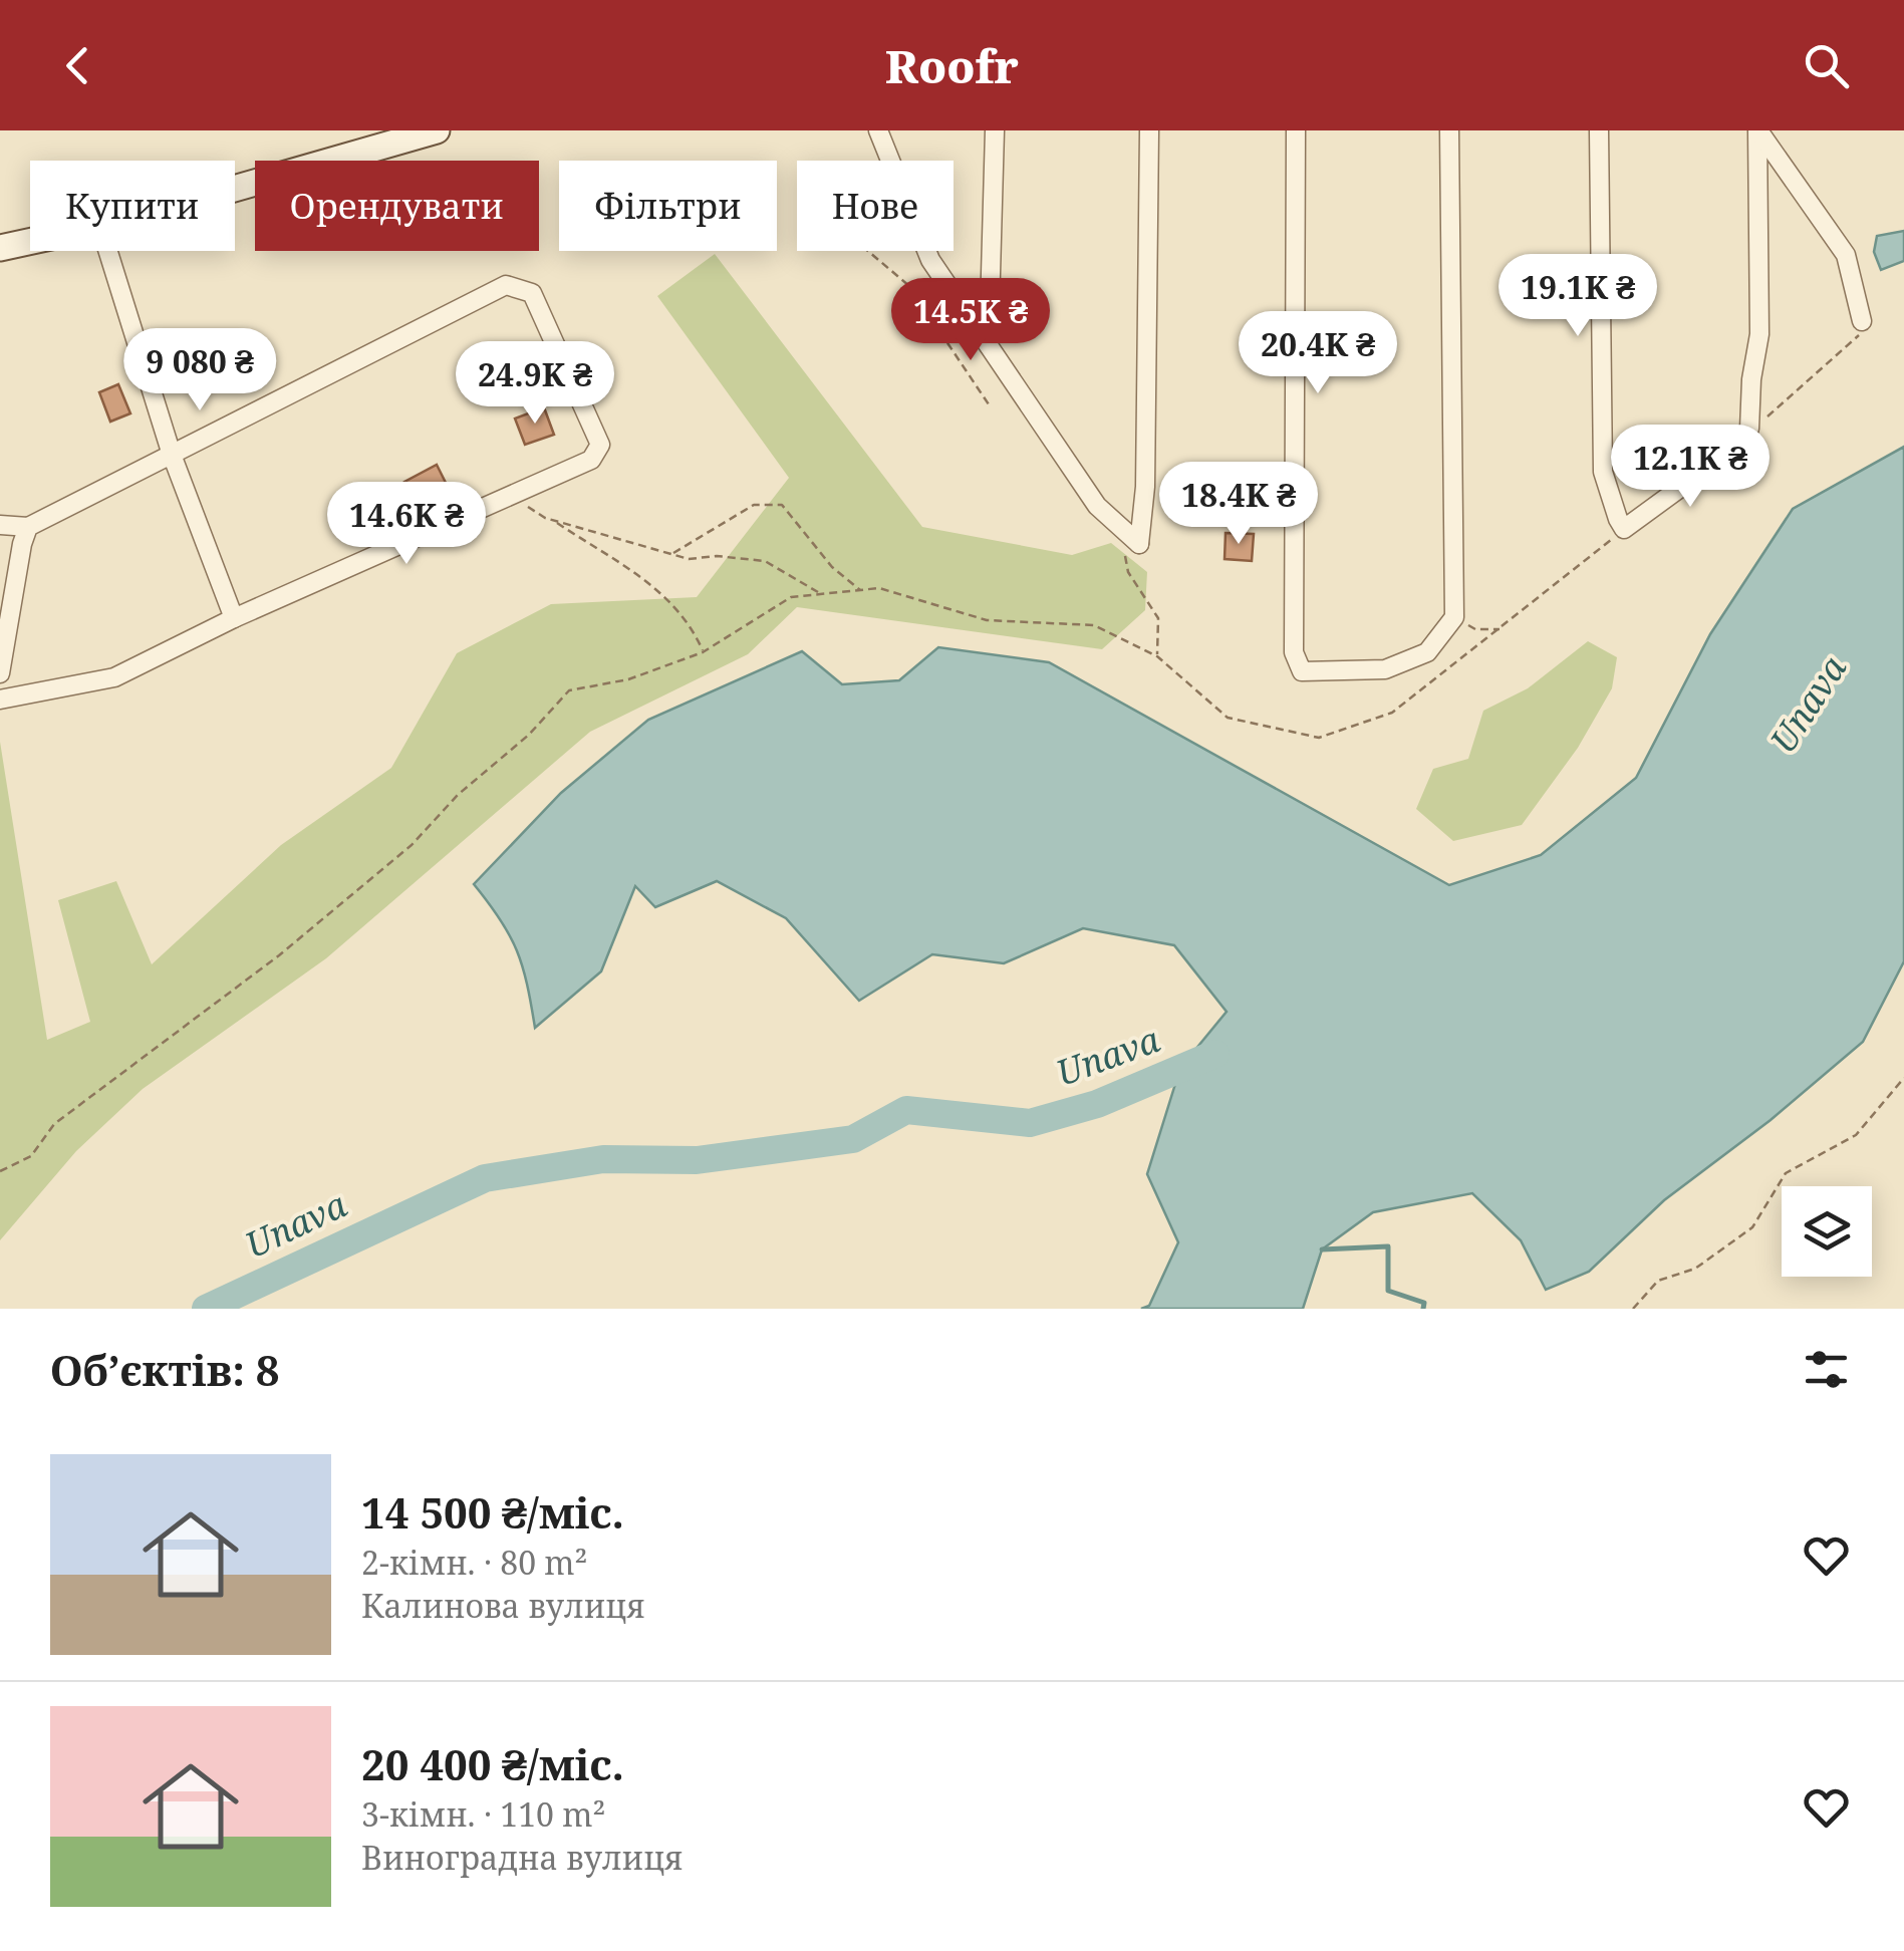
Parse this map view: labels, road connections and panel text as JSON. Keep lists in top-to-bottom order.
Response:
{
  "water": ["Unava"],
  "page": {
    "header": "Roofr",
    "chip": [
      "Купити",
      "Орендувати",
      "Фільтри",
      "Нове"
    ],
    "price": [
      "19.1K ₴",
      "14.5K ₴",
      "20.4K ₴",
      "9 080 ₴",
      "24.9K ₴",
      "12.1K ₴",
      "18.4K ₴",
      "14.6K ₴"
    ],
    "heading": "Об’єктів: 8",
    "list": [
      {
        "name": "14 500 ₴/міс.",
        "note": "2-кімн. · 80 m² · Калинова вулиця"
      },
      {
        "name": "20 400 ₴/міс.",
        "note": "3-кімн. · 110 m² · Виноградна вулиця"
      }
    ]
  }
}
